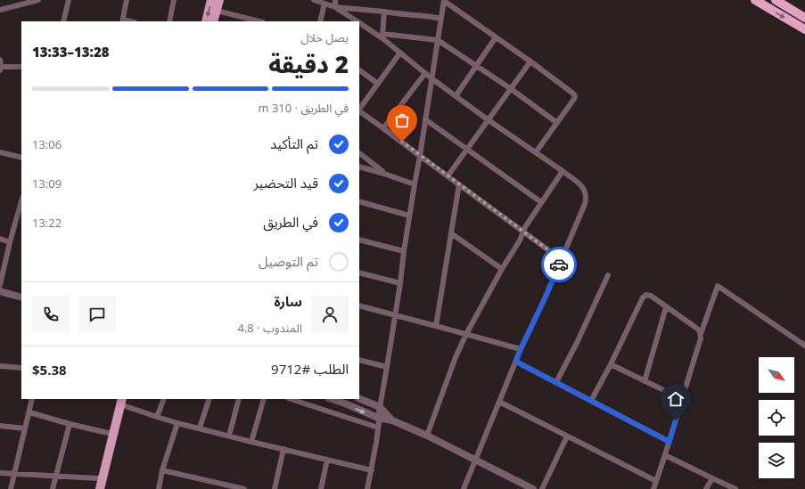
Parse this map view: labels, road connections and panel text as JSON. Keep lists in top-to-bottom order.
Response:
{
  "north": "bottom right",
  "page": {
    "heading": ["2 دقيقة", "يصل خلال", "13:28–13:33"],
    "panel": [
      "سارة",
      "المندوب · 4.8",
      "الطلب #9712",
      "$5.38"
    ],
    "bar": "في الطريق · 310 m",
    "list": [
      ["تم التأكيد", "13:06"],
      ["قيد التحضير", "13:09"],
      ["في الطريق", "13:22"],
      "تم التوصيل"
    ]
  }
}
